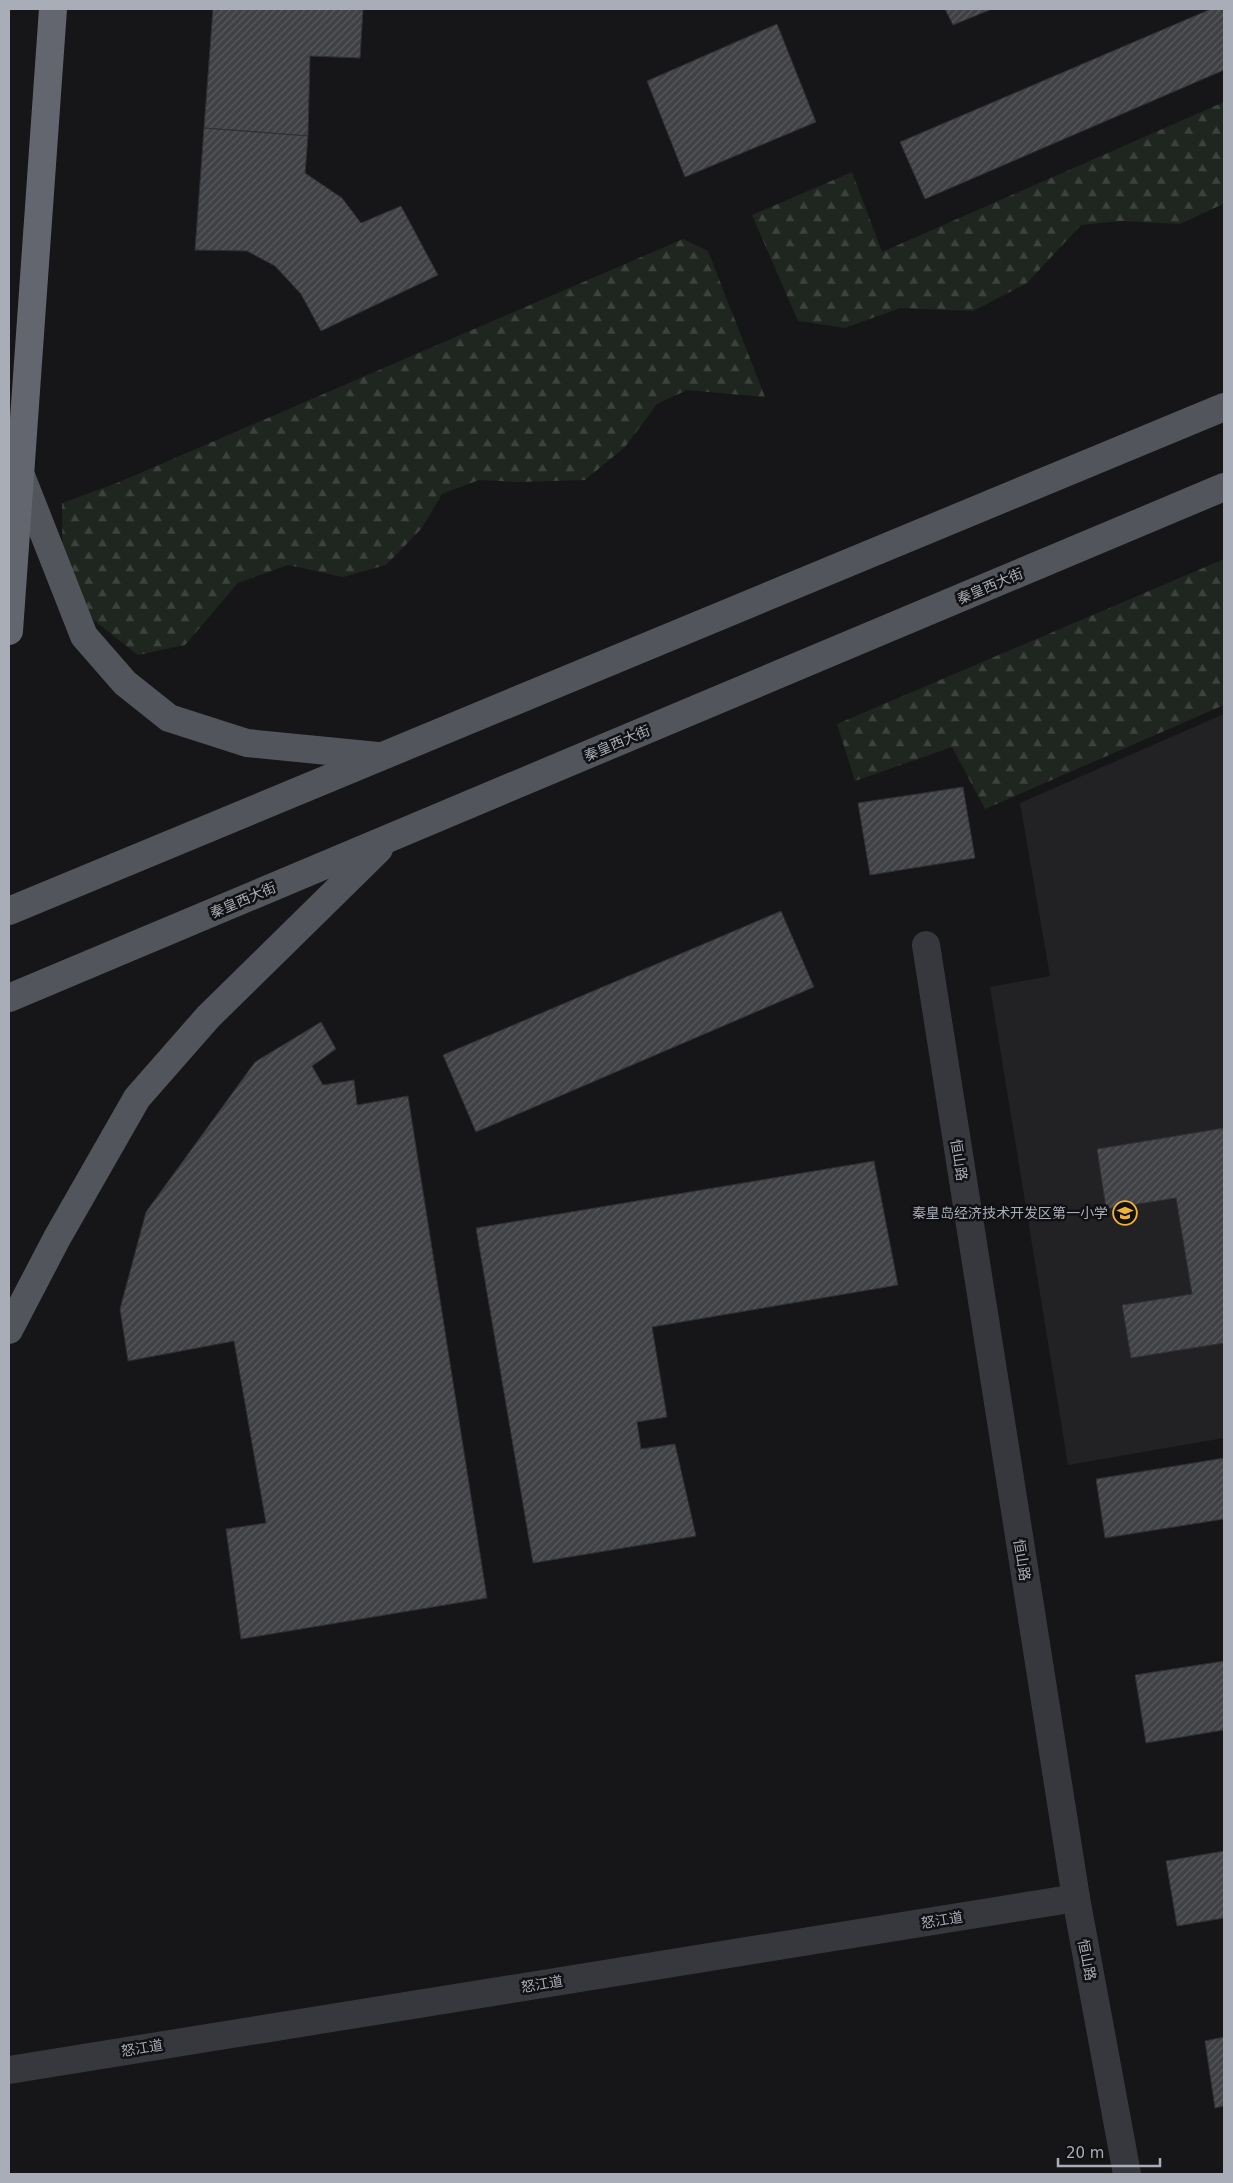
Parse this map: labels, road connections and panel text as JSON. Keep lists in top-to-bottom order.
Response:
{
  "streets": {
    "main road": ["秦皇西大街"],
    "street": ["恒山路", "怒江道"]
  },
  "crossings": [
    ["恒山路", "怒江道"]
  ],
  "places": {
    "school or university": ["秦皇岛经济技术开发区第一小学"]
  },
  "scale_bar": "20 m"
}
